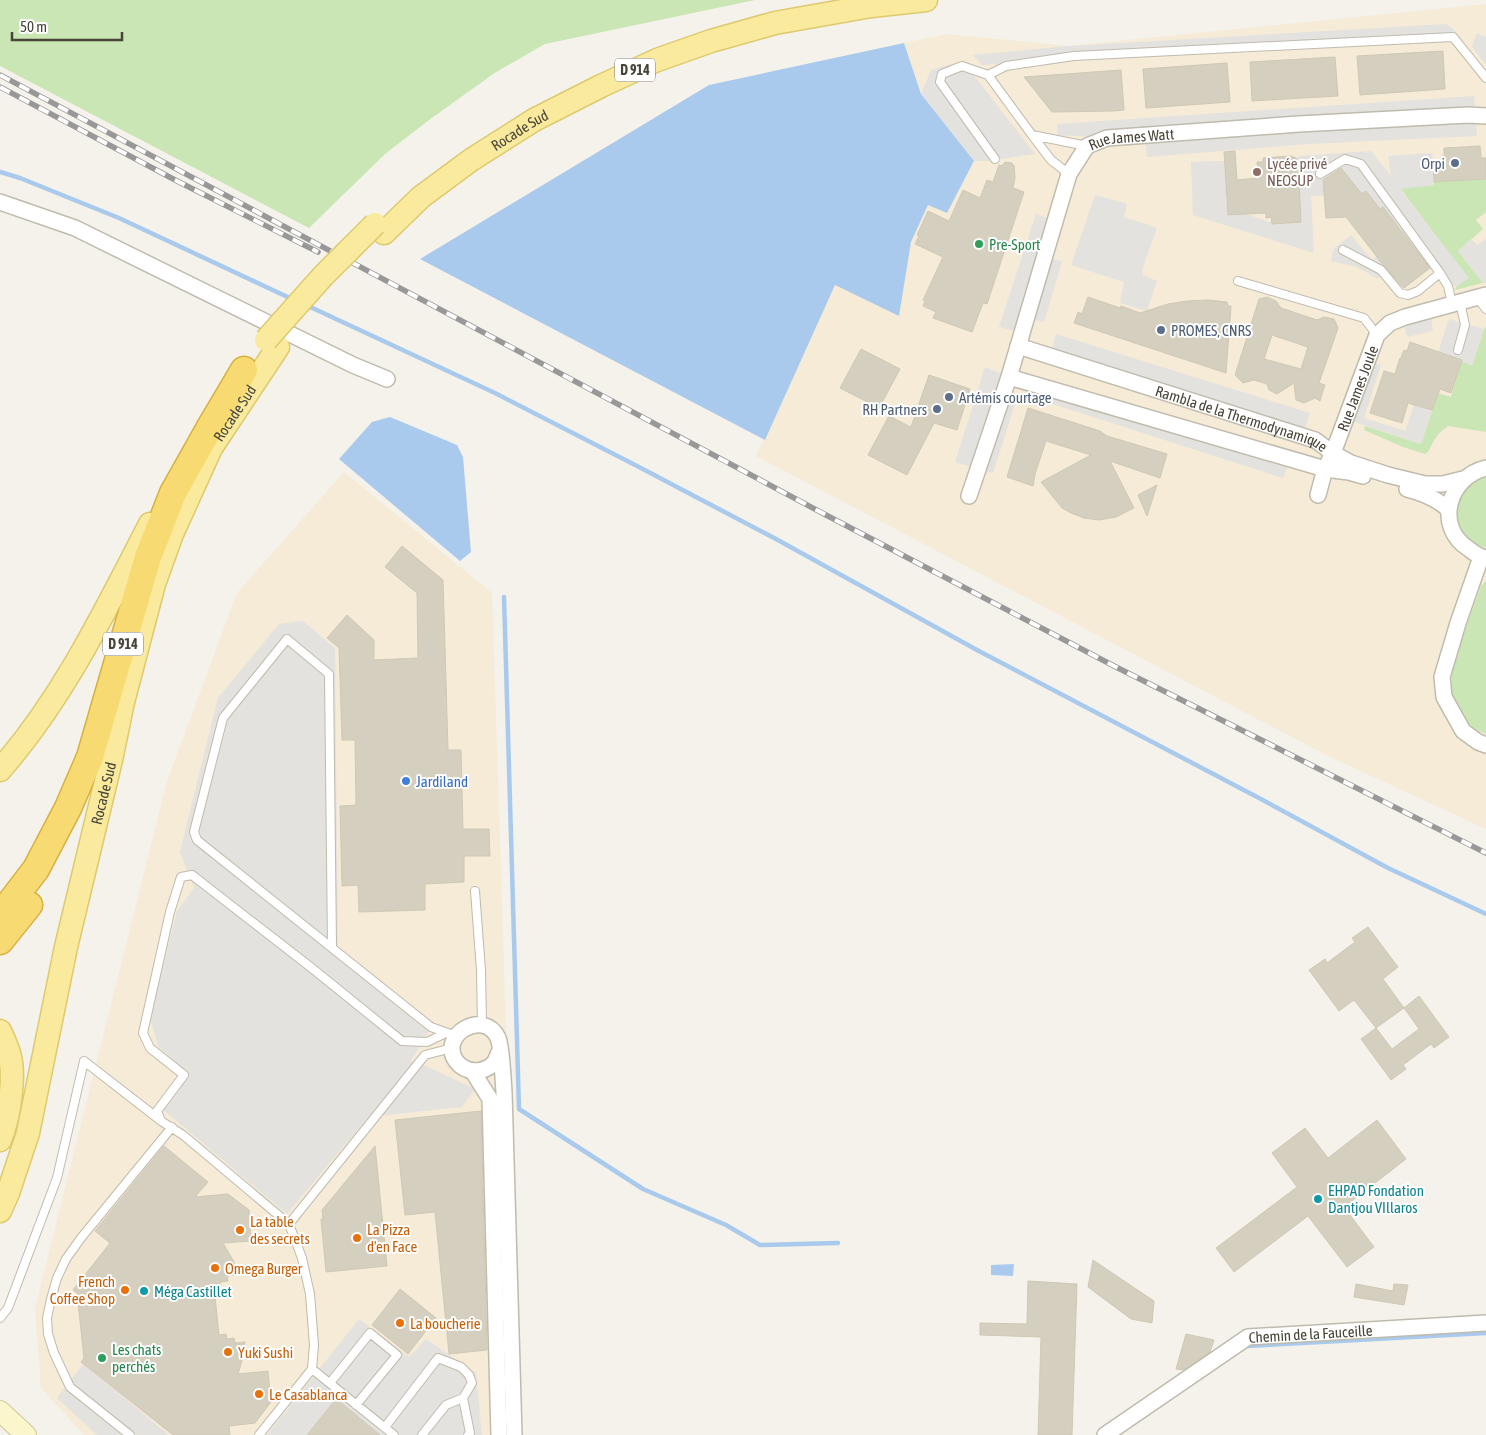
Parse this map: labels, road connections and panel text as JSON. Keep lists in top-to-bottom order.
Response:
{
  "streets": {
    "highway": ["D 914"],
    "main road": ["Rocade Sud"],
    "street": [
      "Rue James Watt",
      "Rue James Joule",
      "Rambla de la Thermodynamique",
      "Chemin de la Fauceille"
    ]
  },
  "crossings": [
    ["D 914", "Rocade Sud"],
    ["Rue James Watt", "Rambla de la Thermodynamique"],
    ["Rue James Joule", "Rambla de la Thermodynamique"]
  ],
  "places": [
    "Orpi",
    "Lycée privé NEOSUP",
    "Pre-Sport",
    "PROMES, CNRS",
    "Artémis courtage",
    "RH Partners",
    "Jardiland",
    "EHPAD Fondation Dantjou VIllaros",
    "La table des secrets",
    "La Pizza d'en Face",
    "Omega Burger",
    "French Coffee Shop",
    "Méga Castillet",
    "La boucherie",
    "Yuki Sushi",
    "Les chats perchés",
    "Le Casablanca"
  ],
  "scale_bar": "50 m"
}
